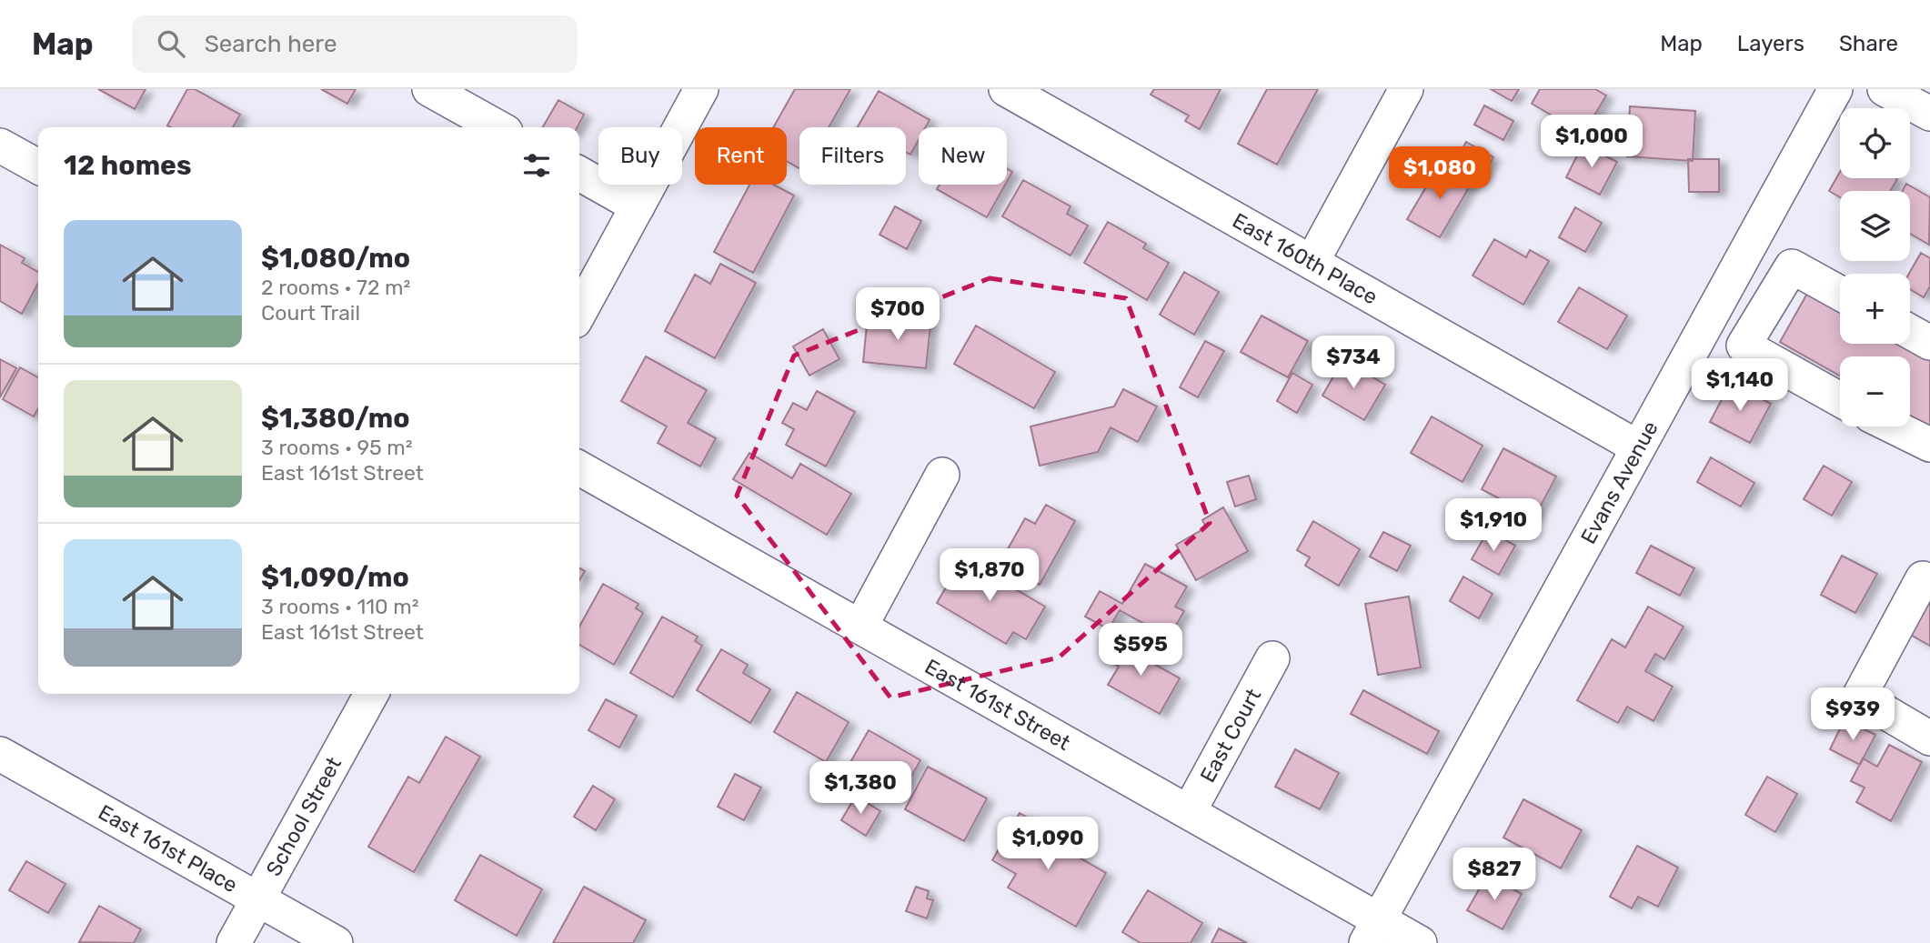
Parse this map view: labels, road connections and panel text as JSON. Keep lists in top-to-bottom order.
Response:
{
  "streets": {
    "street": [
      "East 160th Place",
      "Evans Avenue",
      "East 161st Street",
      "East Court",
      "School Street",
      "East 161st Place"
    ]
  },
  "crossings": [
    ["East 160th Place", "Evans Avenue"],
    ["Evans Avenue", "East 161st Street"],
    ["East 161st Street", "East Court"],
    ["School Street", "East 161st Place"]
  ],
  "page": {
    "header": "Map",
    "search": "Search here",
    "nav": ["Map", "Layers", "Share"],
    "map_buttons": ["+", "−"],
    "price": [
      "$1,000",
      "$1,080",
      "$700",
      "$734",
      "$1,140",
      "$1,910",
      "$1,870",
      "$595",
      "$939",
      "$1,380",
      "$1,090",
      "$827"
    ],
    "chip": [
      "Buy",
      "Rent",
      "Filters",
      "New"
    ],
    "heading": "12 homes",
    "list": [
      {
        "name": "$1,080/mo",
        "note": "2 rooms · 72 m² · Court Trail"
      },
      {
        "name": "$1,380/mo",
        "note": "3 rooms · 95 m² · East 161st Street"
      },
      {
        "name": "$1,090/mo",
        "note": "3 rooms · 110 m² · East 161st Street"
      }
    ]
  }
}
